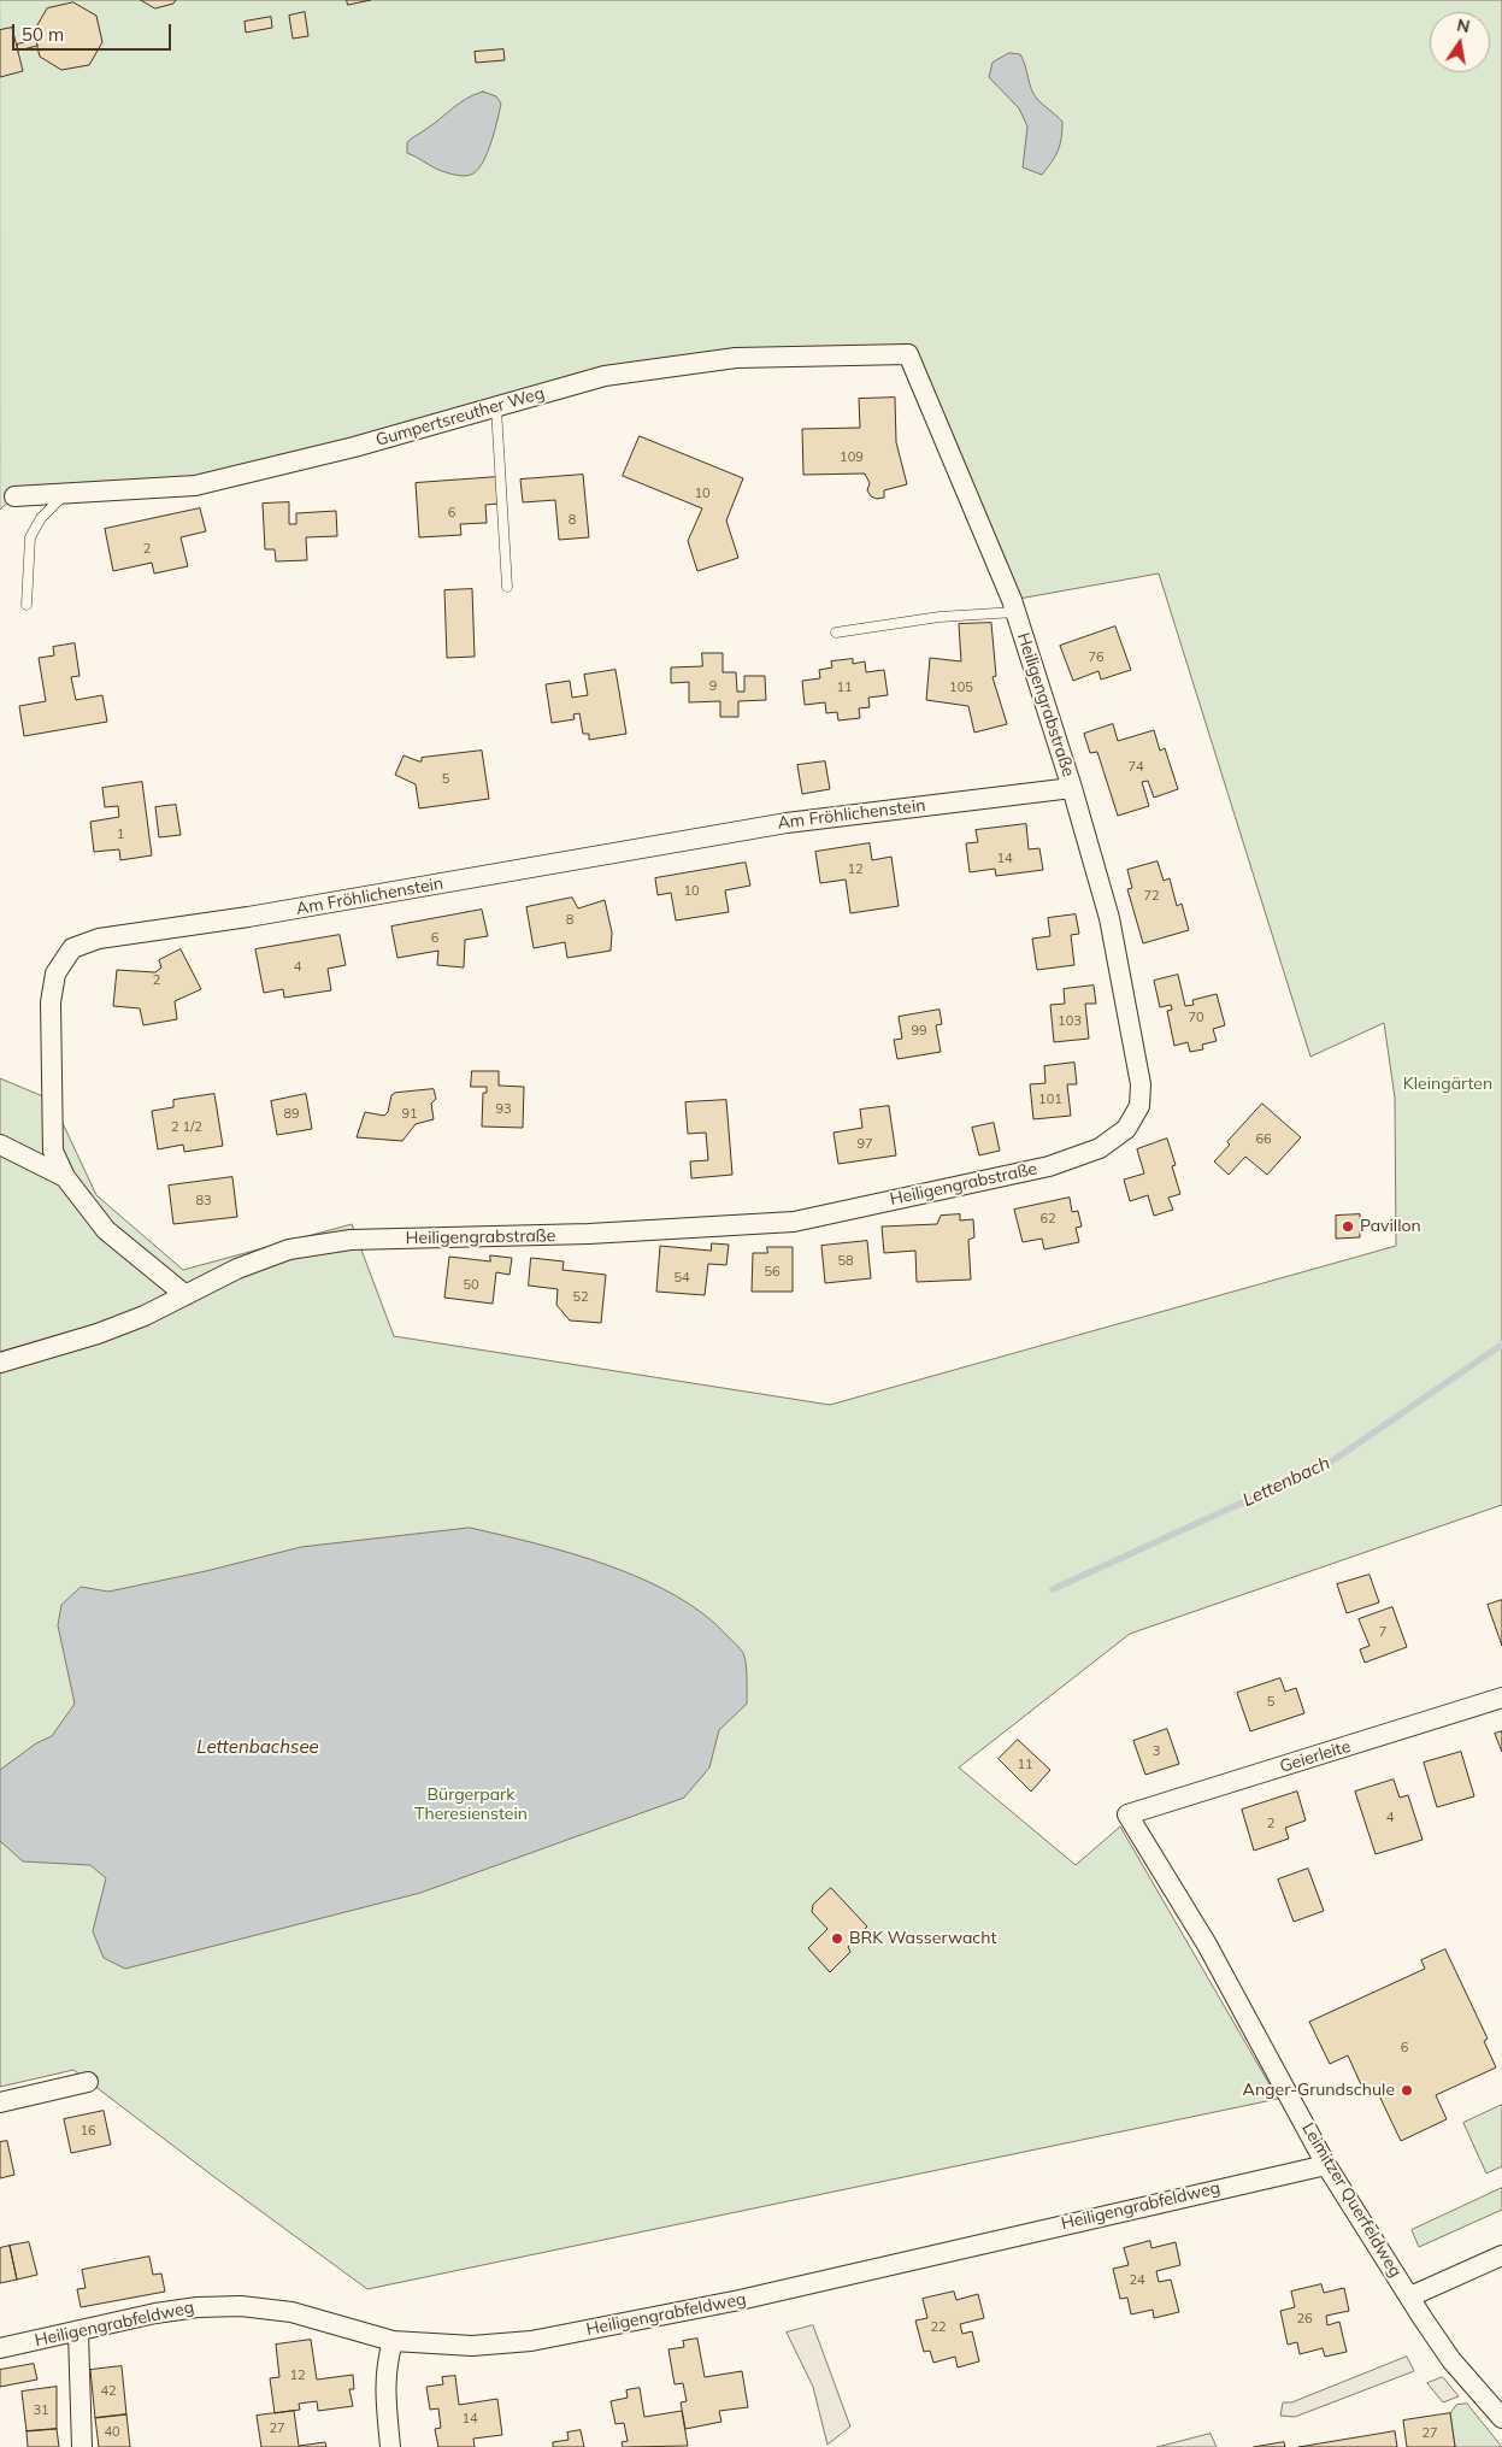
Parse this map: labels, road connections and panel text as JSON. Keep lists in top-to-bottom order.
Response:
{
  "streets": {
    "street": [
      "Gumpertsreuther Weg",
      "Heiligengrabstraße",
      "Am Fröhlichenstein",
      "Geierleite",
      "Leimitzer Querfeldweg",
      "Heiligengrabfeldweg"
    ]
  },
  "crossings": [
    ["Gumpertsreuther Weg", "Heiligengrabstraße"],
    ["Heiligengrabstraße", "Am Fröhlichenstein"],
    ["Geierleite", "Leimitzer Querfeldweg"],
    ["Leimitzer Querfeldweg", "Heiligengrabfeldweg"]
  ],
  "water": ["Lettenbach", "Lettenbachsee"],
  "parks": ["Kleingärten", "Bürgerpark Theresienstein"],
  "places": ["Pavillon", "BRK Wasserwacht", "Anger-Grundschule"],
  "house_numbers": [
    "109",
    "10",
    "6",
    "8",
    "2",
    "76",
    "9",
    "11",
    "105",
    "74",
    "5",
    "1",
    "14",
    "12",
    "10",
    "72",
    "8",
    "6",
    "4",
    "2",
    "70",
    "103",
    "99",
    "101",
    "93",
    "89",
    "91",
    "2 1/2",
    "66",
    "97",
    "83",
    "62",
    "58",
    "56",
    "54",
    "50",
    "52",
    "7",
    "5",
    "3",
    "11",
    "4",
    "2",
    "6",
    "16",
    "24",
    "26",
    "22",
    "12",
    "42",
    "31",
    "14",
    "27",
    "40",
    "27"
  ],
  "scale_bar": "50 m",
  "north": "top"
}
